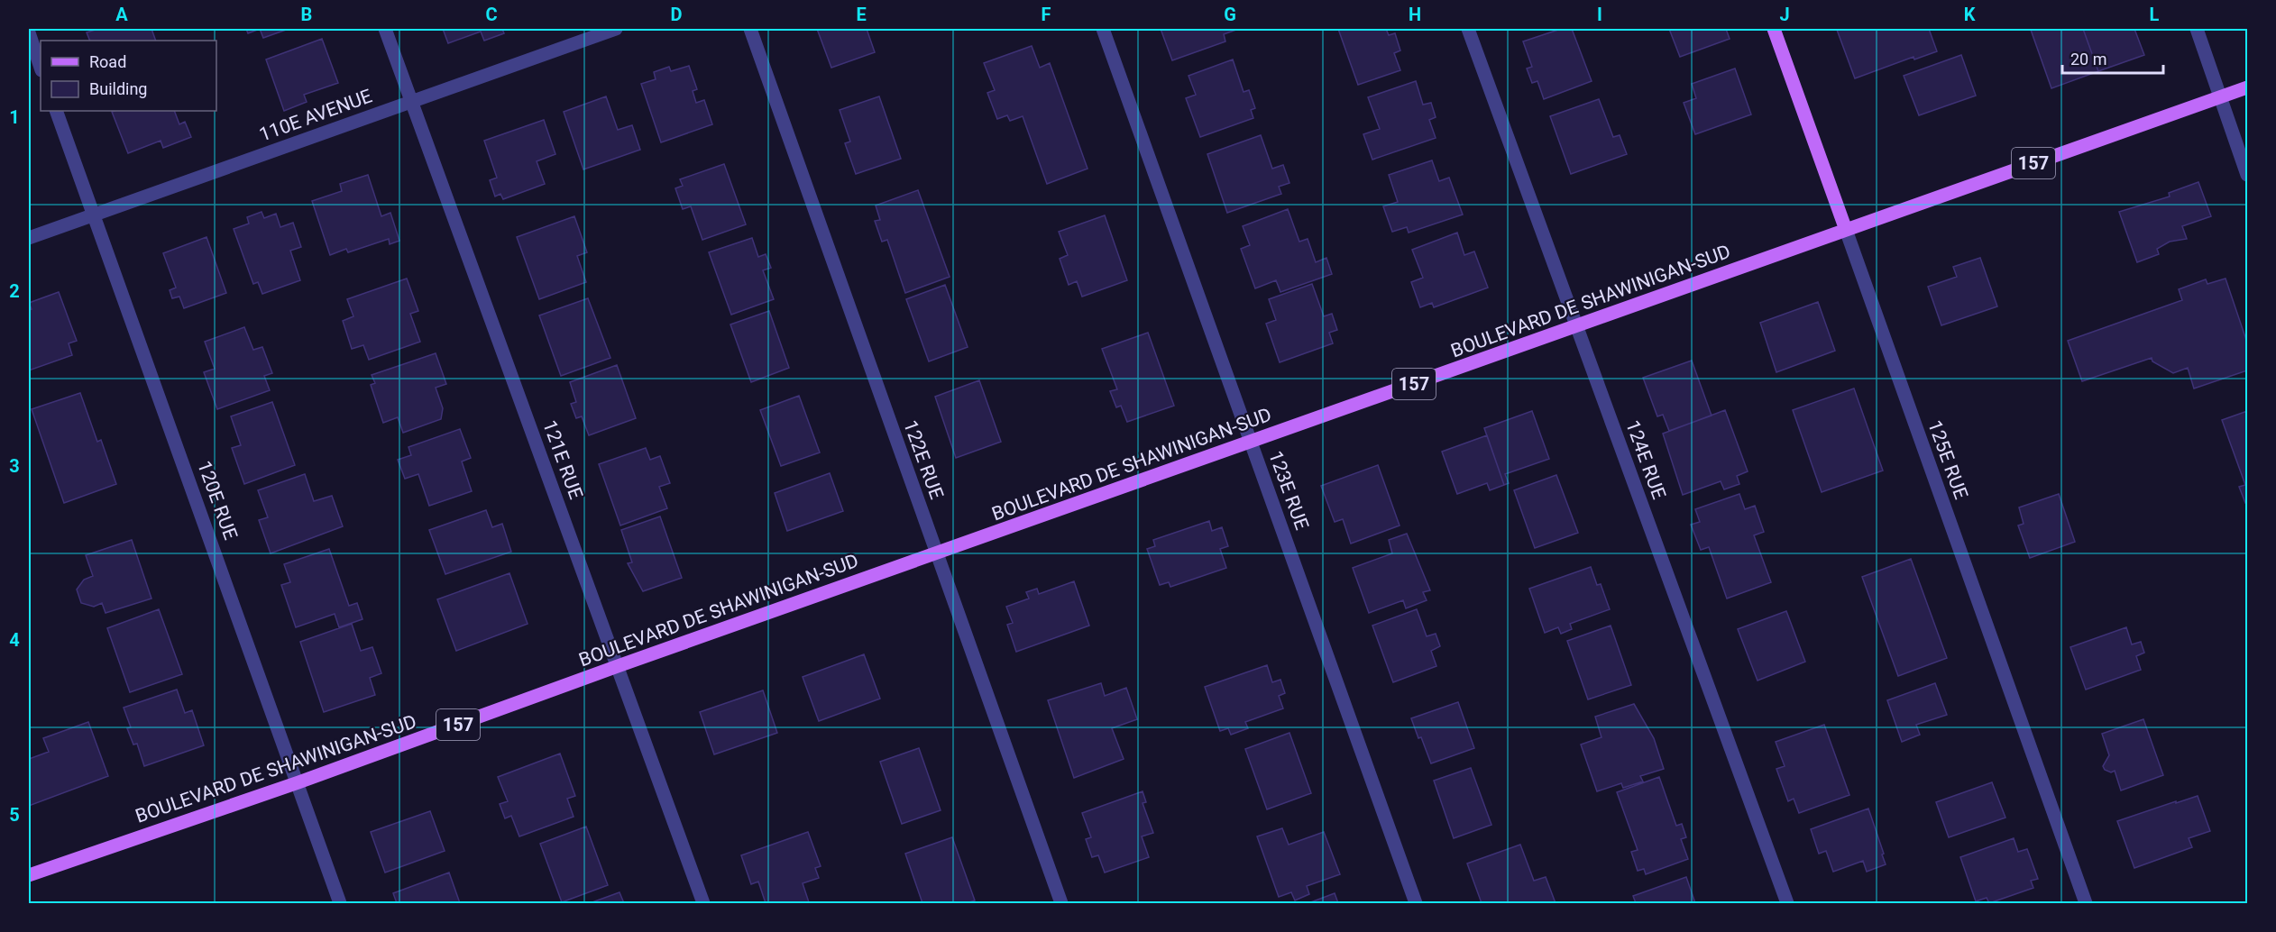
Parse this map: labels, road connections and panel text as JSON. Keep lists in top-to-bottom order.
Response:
{
  "streets": {
    "main road": ["157", "BOULEVARD DE SHAWINIGAN-SUD", "125E RUE"],
    "street": [
      "110E AVENUE",
      "121E RUE",
      "122E RUE",
      "124E RUE",
      "123E RUE",
      "120E RUE"
    ]
  },
  "crossings": [
    ["110E AVENUE", "121E RUE"],
    ["110E AVENUE", "120E RUE"],
    ["BOULEVARD DE SHAWINIGAN-SUD", "121E RUE"],
    ["BOULEVARD DE SHAWINIGAN-SUD", "122E RUE"],
    ["BOULEVARD DE SHAWINIGAN-SUD", "124E RUE"],
    ["BOULEVARD DE SHAWINIGAN-SUD", "125E RUE"],
    ["BOULEVARD DE SHAWINIGAN-SUD", "123E RUE"],
    ["BOULEVARD DE SHAWINIGAN-SUD", "120E RUE"]
  ],
  "legend": ["Road", "Building"],
  "scale_bar": "20 m",
  "grid": {
    "columns": [
      "A",
      "B",
      "C",
      "D",
      "E",
      "F",
      "G",
      "H",
      "I",
      "J",
      "K",
      "L"
    ],
    "rows": [
      "1",
      "2",
      "3",
      "4",
      "5"
    ]
  }
}
